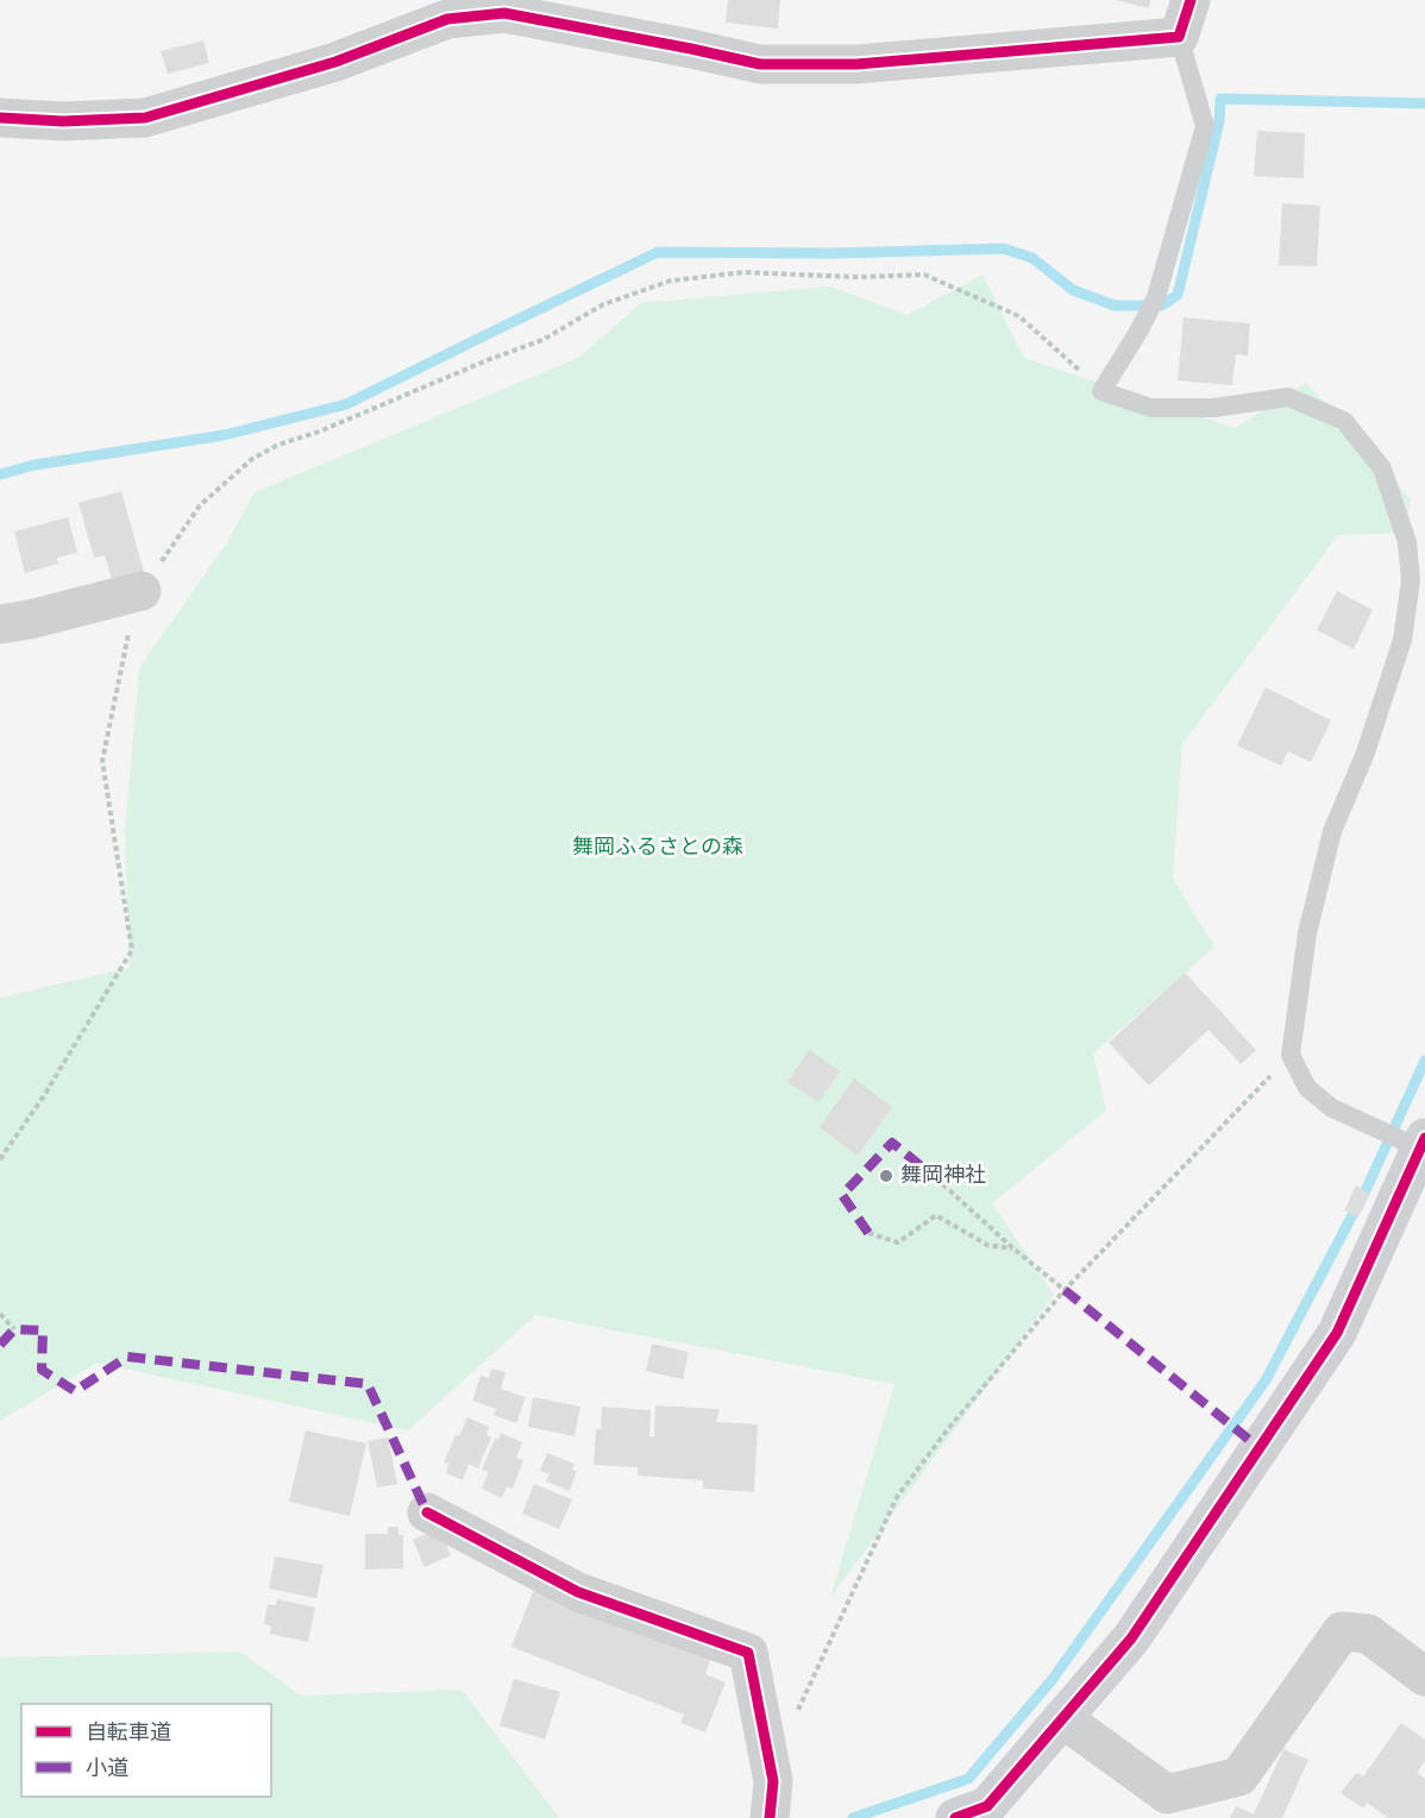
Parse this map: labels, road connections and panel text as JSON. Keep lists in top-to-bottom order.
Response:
{
  "parks": ["舞岡ふるさとの森"],
  "places": ["舞岡神社"],
  "legend": ["自転車道", "小道"]
}
